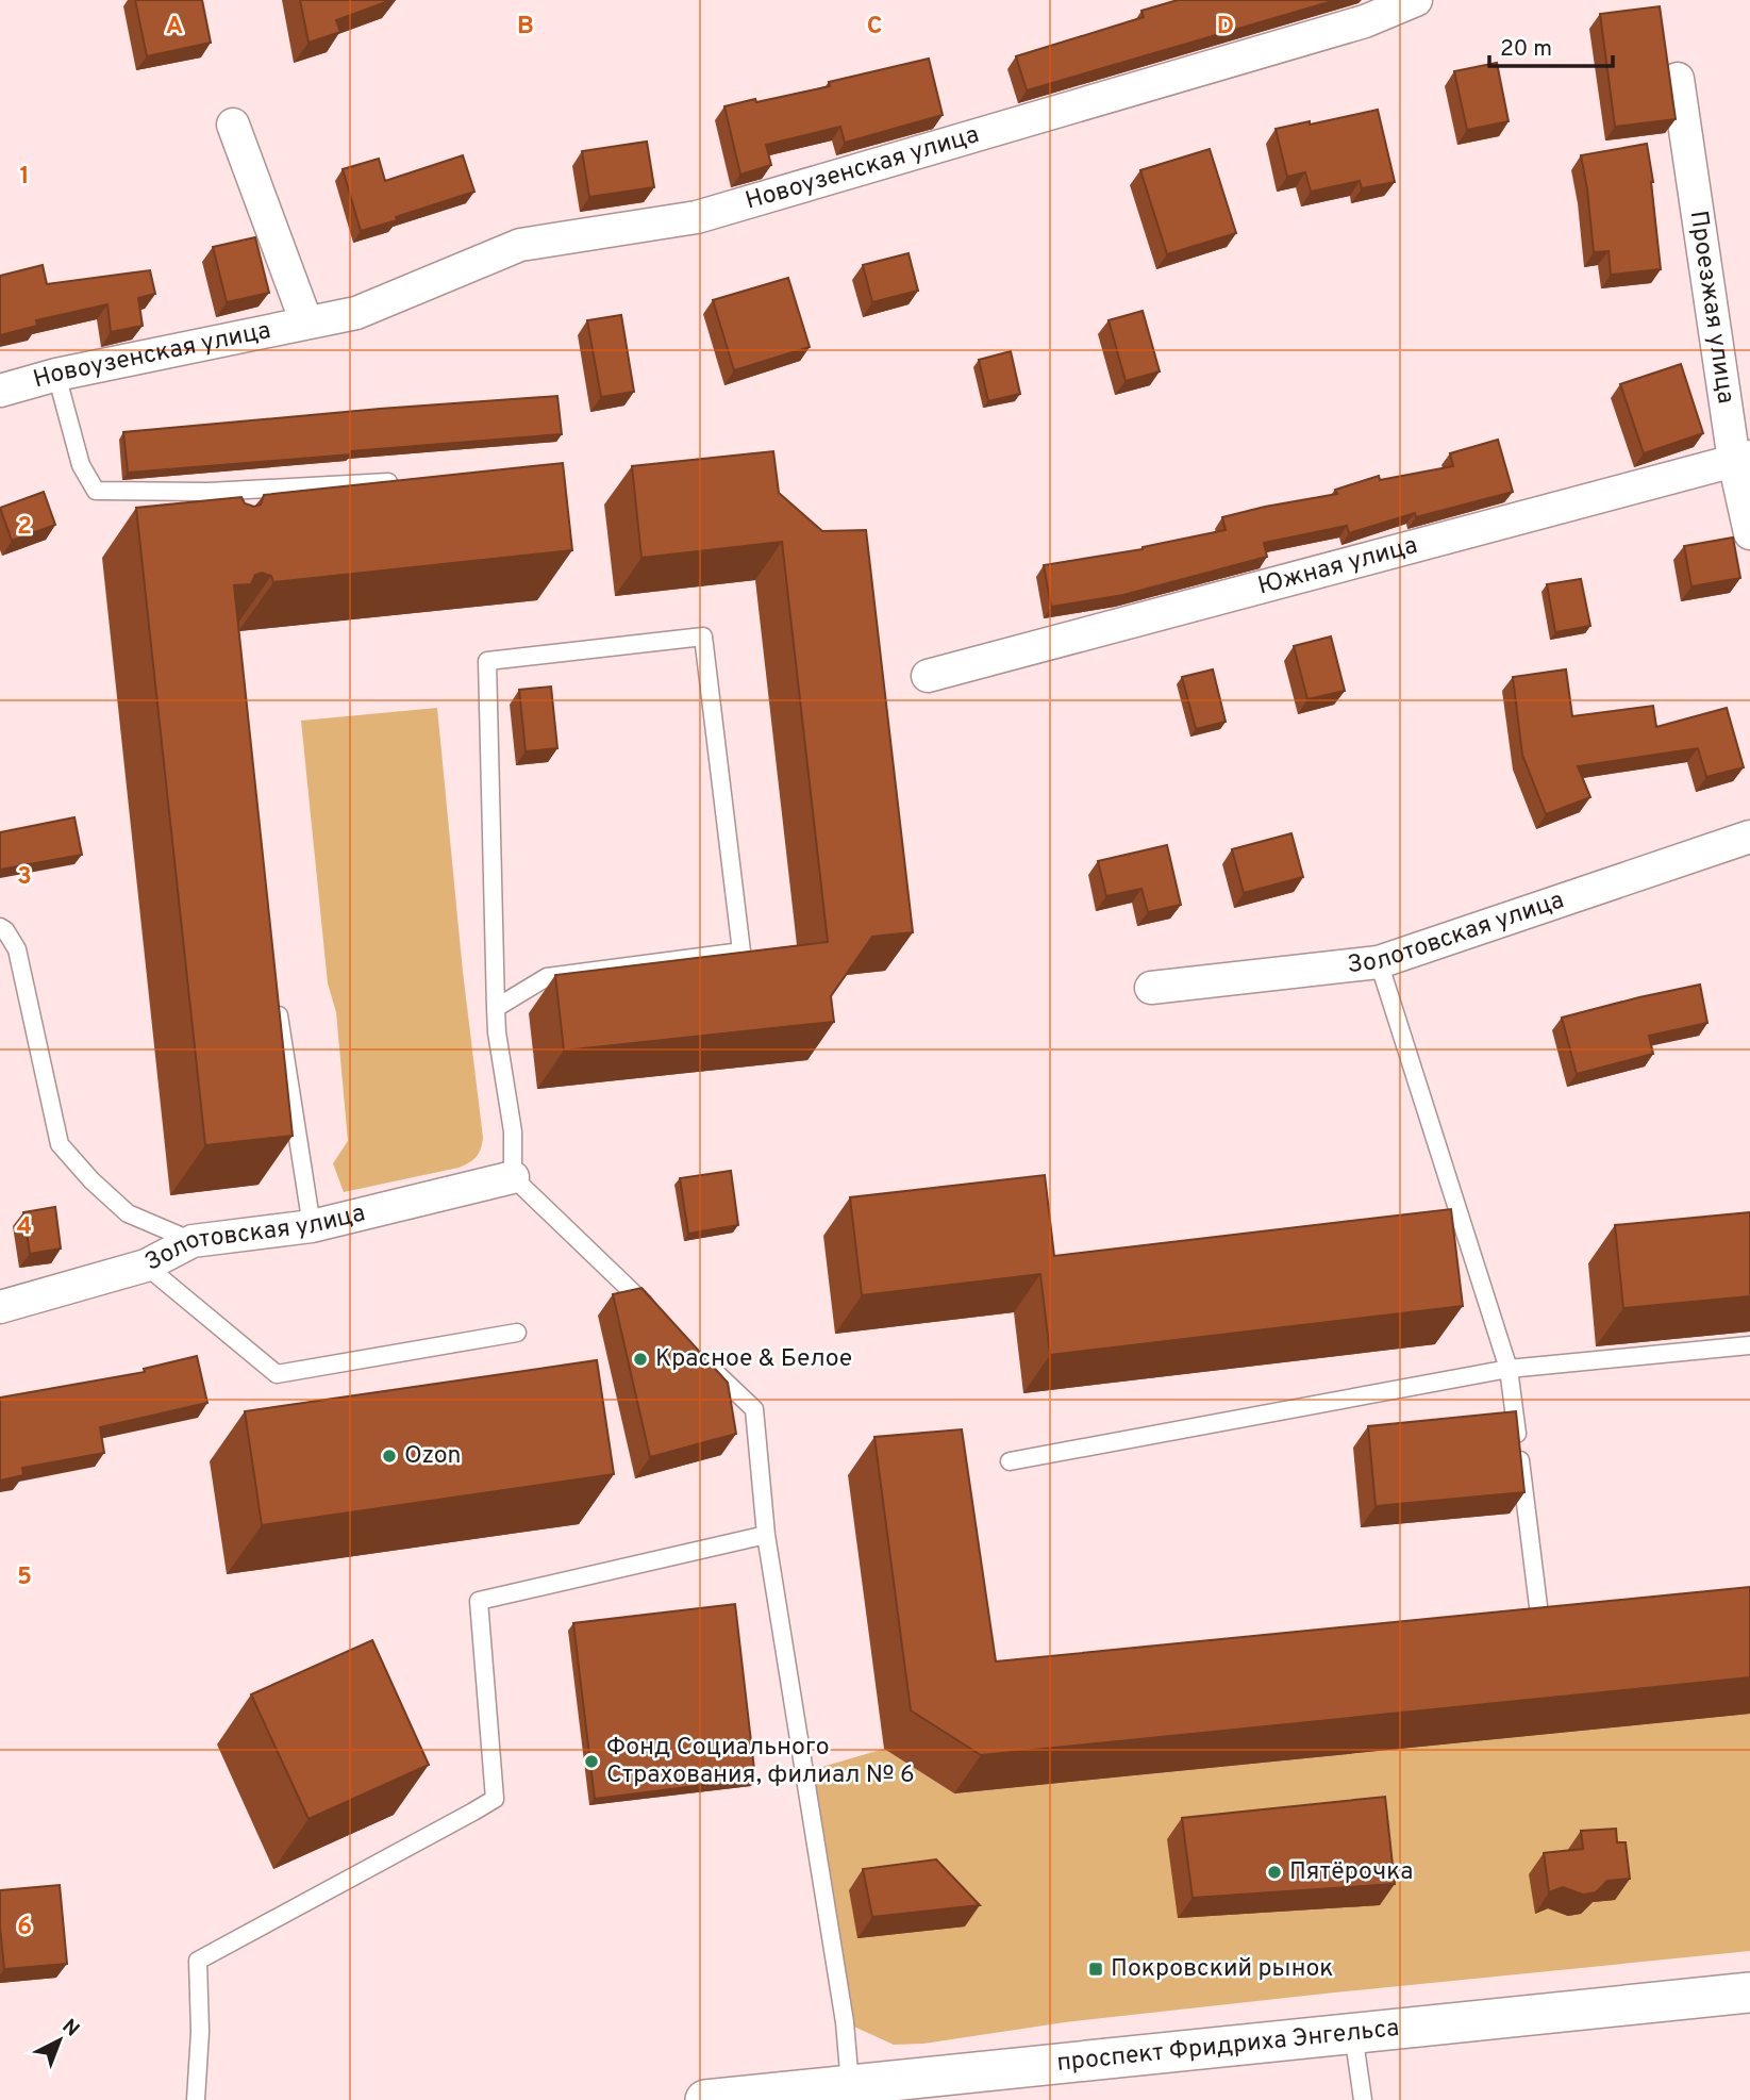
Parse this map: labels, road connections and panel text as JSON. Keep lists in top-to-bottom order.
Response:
{
  "streets": {
    "street": [
      "Новоузенская улица",
      "Проезжая улица",
      "Южная улица",
      "Золотовская улица",
      "проспект Фридриха Энгельса"
    ]
  },
  "crossings": [
    ["Проезжая улица", "Южная улица"]
  ],
  "places": {
    "other": [
      "Красное & Белое",
      "Ozon",
      "Фонд Социального Страхования, филиал № 6",
      "Пятёрочка"
    ],
    "transit": ["Покровский рынок"]
  },
  "scale_bar": "20 m",
  "north": "top right",
  "grid": {
    "columns": [
      "A",
      "B",
      "C",
      "D"
    ],
    "rows": [
      "1",
      "2",
      "3",
      "4",
      "5",
      "6"
    ]
  }
}
